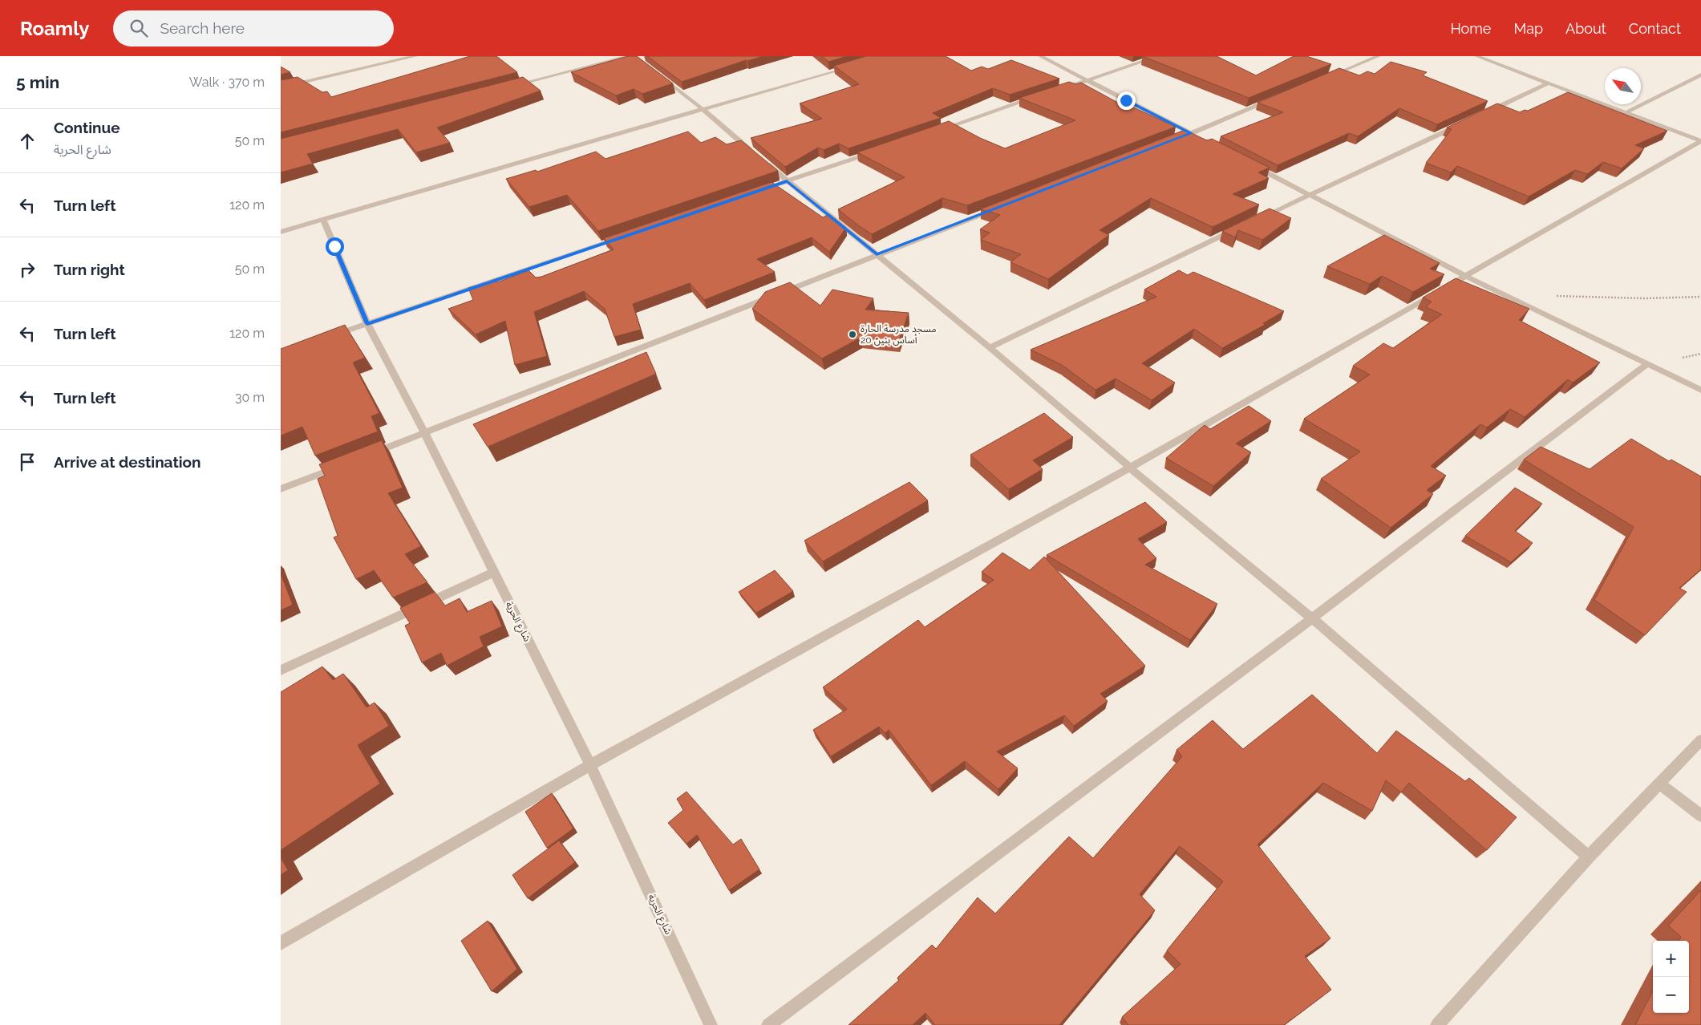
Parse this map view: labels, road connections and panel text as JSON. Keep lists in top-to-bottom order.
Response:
{
  "streets": {
    "street": ["شارع الحرية"]
  },
  "places": ["مسجد مدرسة الحارة 20 أساس بنين"],
  "north": "top left",
  "page": {
    "header": "Roamly",
    "search": "Search here",
    "nav": [
      "Home",
      "Map",
      "About",
      "Contact"
    ],
    "heading": ["5 min", "Walk · 370 m"],
    "list": [
      ["Continue", "شارع الحرية", "50 m"],
      ["Turn left", "120 m"],
      ["Turn right", "50 m"],
      ["Turn left", "120 m"],
      ["Turn left", "30 m"],
      "Arrive at destination"
    ],
    "map_buttons": ["+", "−"]
  }
}
